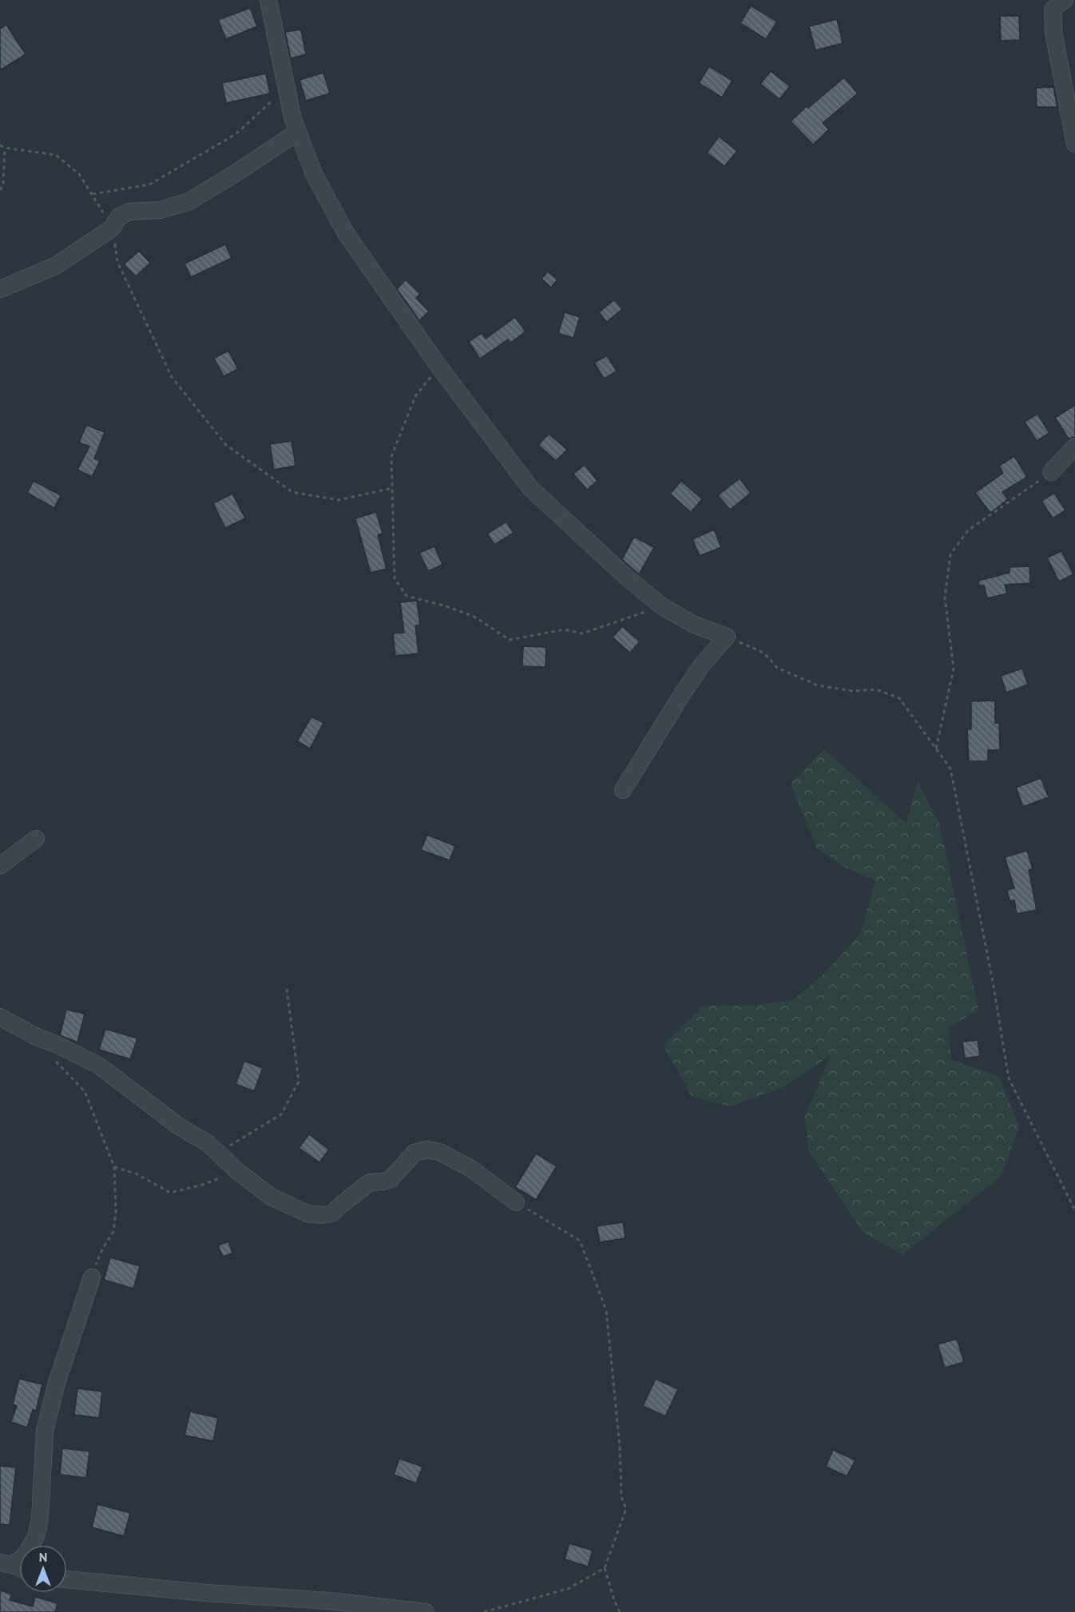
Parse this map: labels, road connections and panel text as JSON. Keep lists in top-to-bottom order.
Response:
{
  "north": "top"
}
